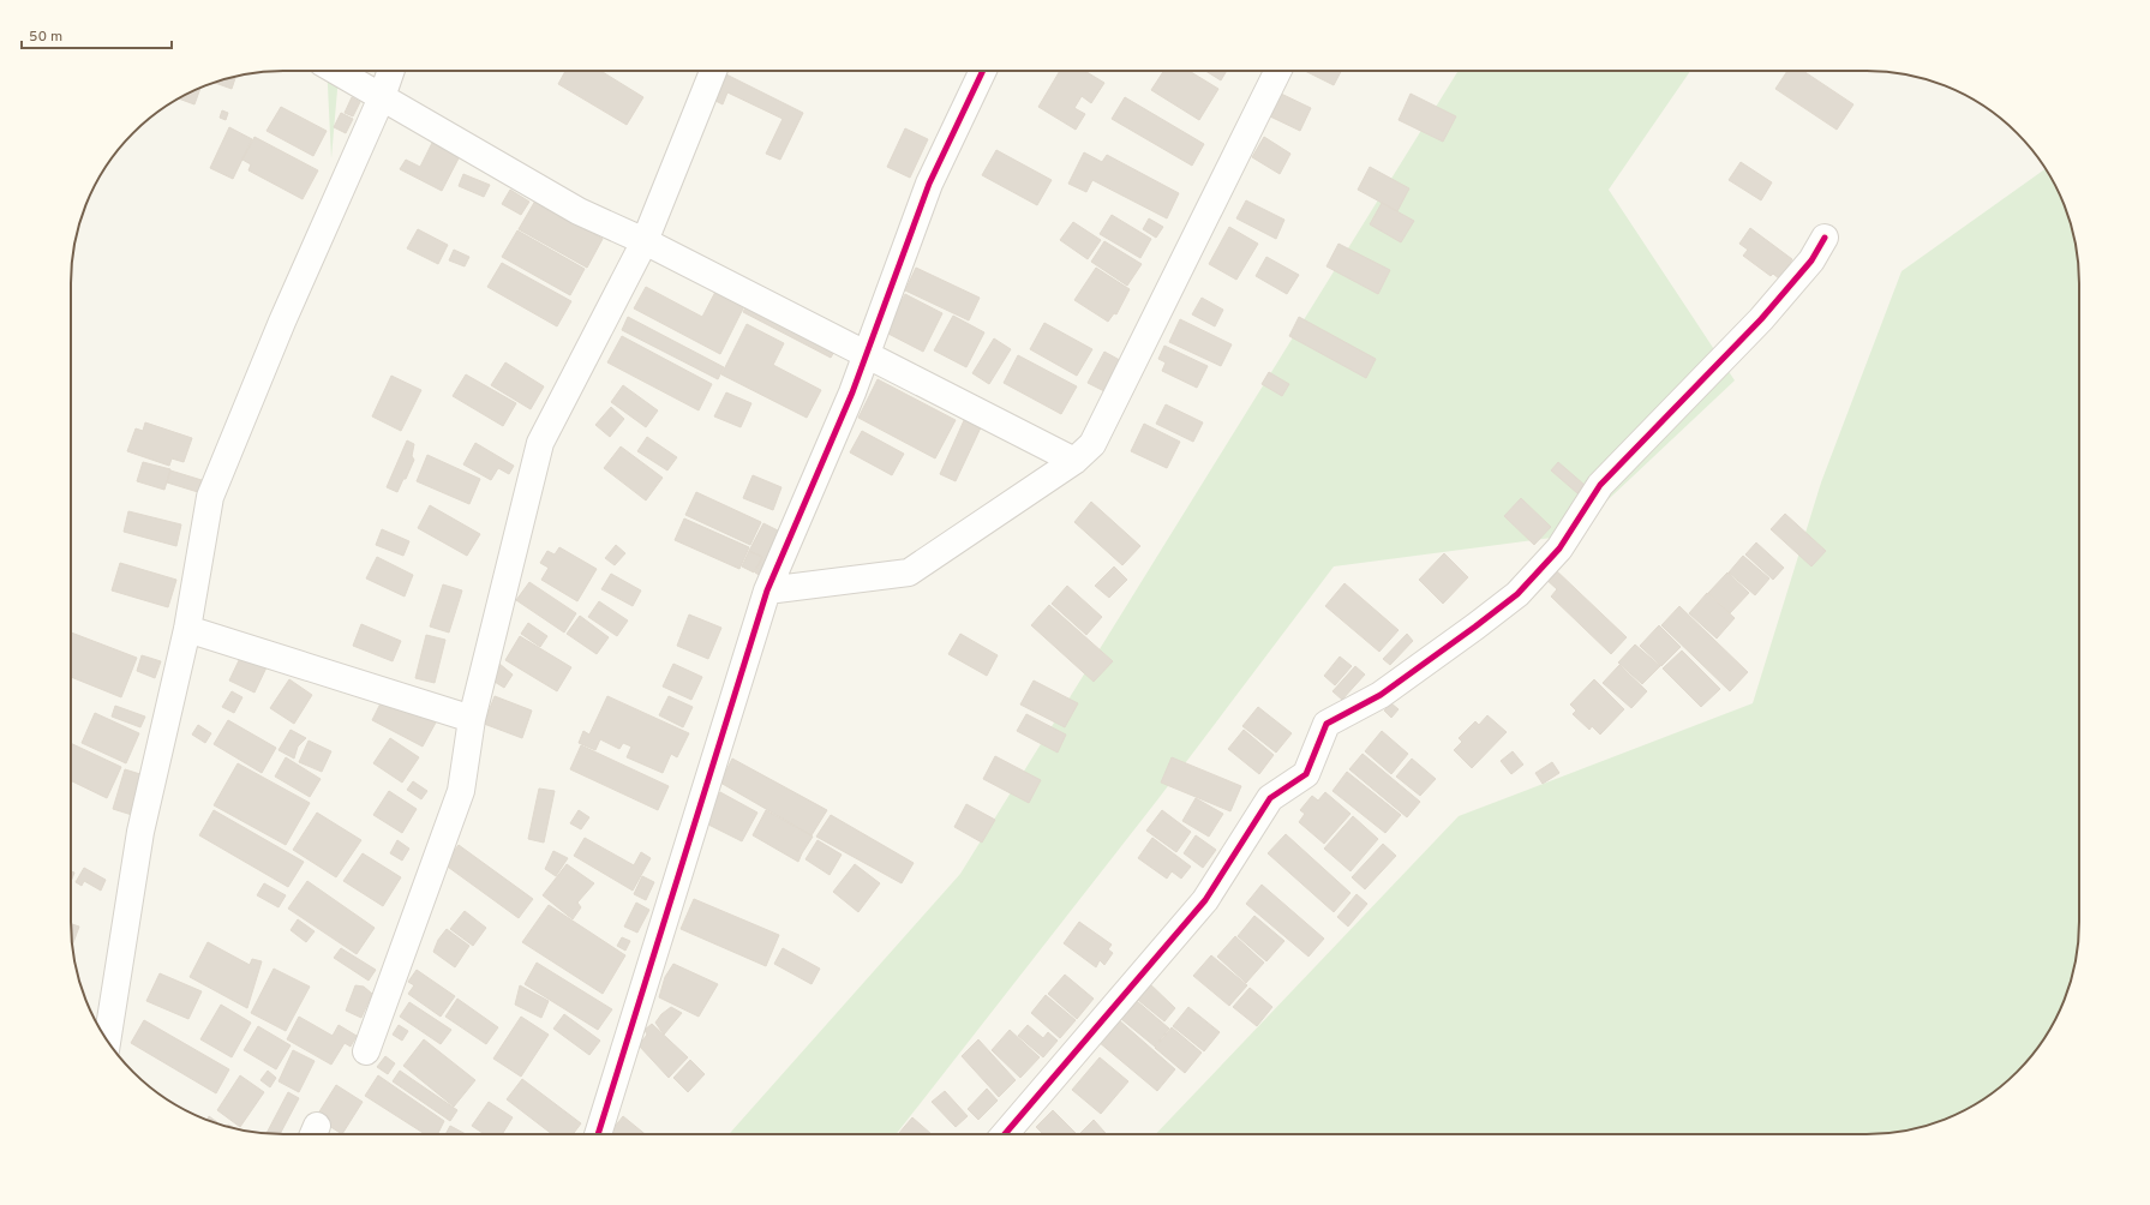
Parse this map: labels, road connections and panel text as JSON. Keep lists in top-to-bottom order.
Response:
{
  "scale_bar": "50 m"
}
